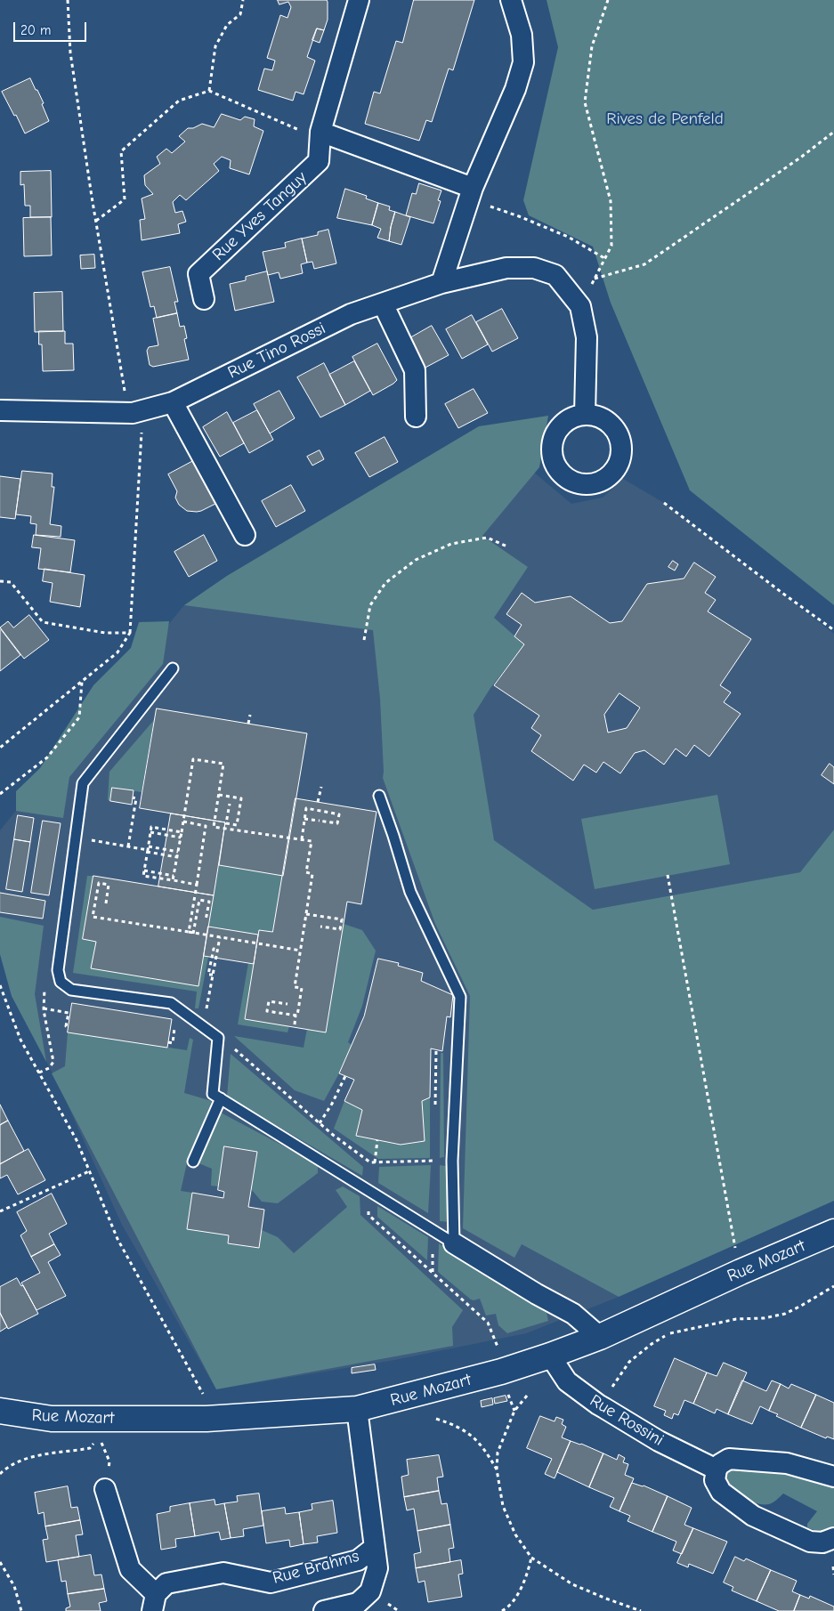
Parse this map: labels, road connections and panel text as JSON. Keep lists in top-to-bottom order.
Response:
{
  "streets": {
    "street": [
      "Rue Yves Tanguy",
      "Rue Tino Rossi",
      "Rue Mozart",
      "Rue Rossini",
      "Rue Brahms"
    ]
  },
  "crossings": [
    ["Rue Mozart", "Rue Rossini"],
    ["Rue Mozart", "Rue Brahms"]
  ],
  "parks": ["Rives de Penfeld"],
  "scale_bar": "20 m"
}
